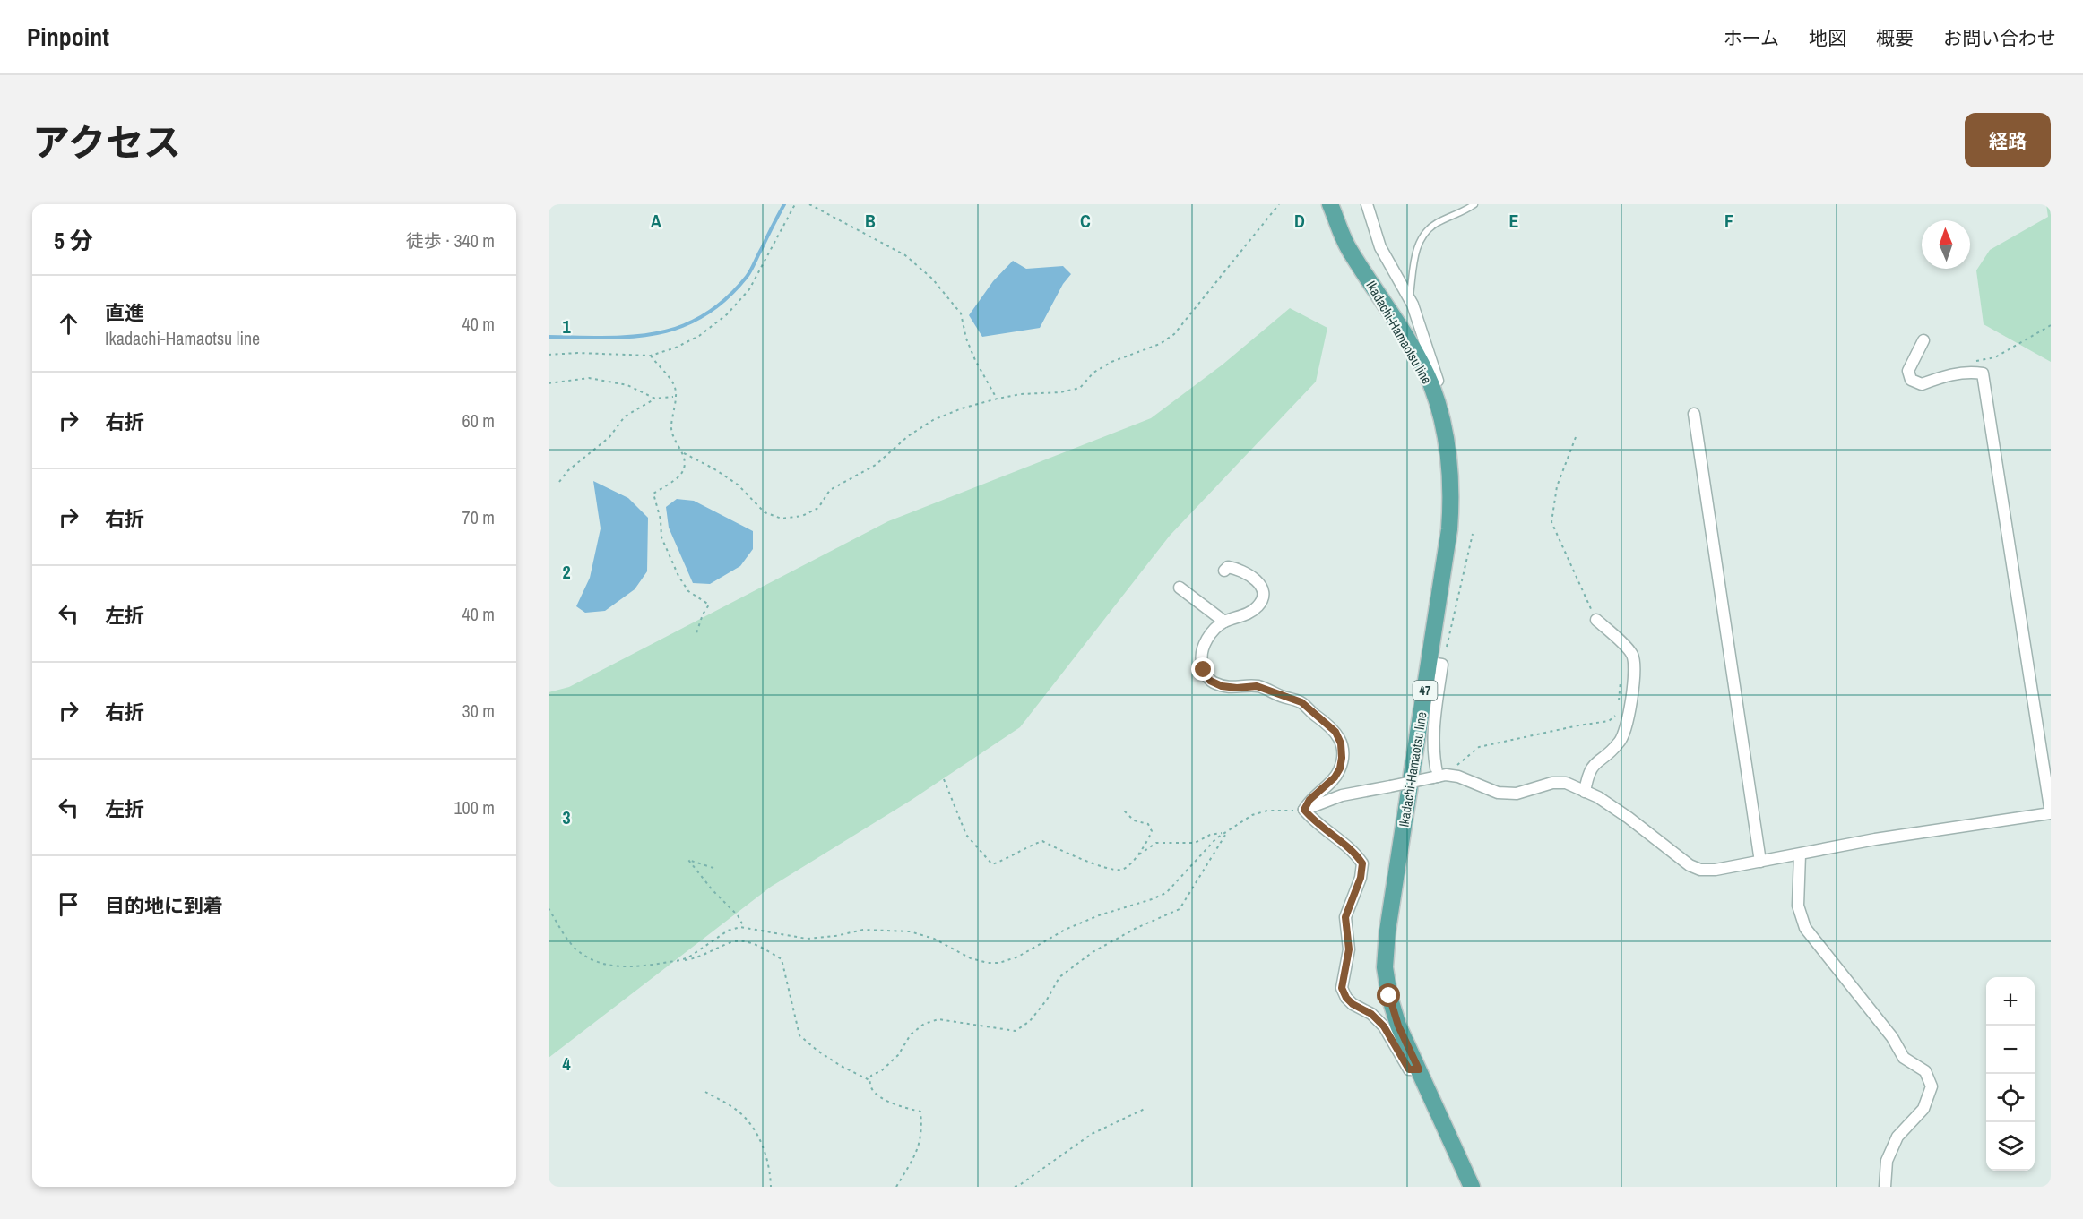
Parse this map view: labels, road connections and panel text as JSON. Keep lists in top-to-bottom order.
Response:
{
  "streets": {
    "main road": ["Ikadachi-Hamaotsu line", "47"]
  },
  "north": "top",
  "page": {
    "header": "Pinpoint",
    "nav": [
      "ホーム",
      "地図",
      "概要",
      "お問い合わせ"
    ],
    "title": "アクセス",
    "buttons": "経路",
    "heading": ["5 分", "徒歩 · 340 m"],
    "list": [
      ["直進", "Ikadachi-Hamaotsu line", "40 m"],
      ["右折", "60 m"],
      ["右折", "70 m"],
      ["左折", "40 m"],
      ["右折", "30 m"],
      ["左折", "100 m"],
      "目的地に到着"
    ],
    "map_buttons": ["+", "−"]
  },
  "grid": {
    "columns": [
      "A",
      "B",
      "C",
      "D",
      "E",
      "F"
    ],
    "rows": [
      "1",
      "2",
      "3",
      "4"
    ]
  }
}
